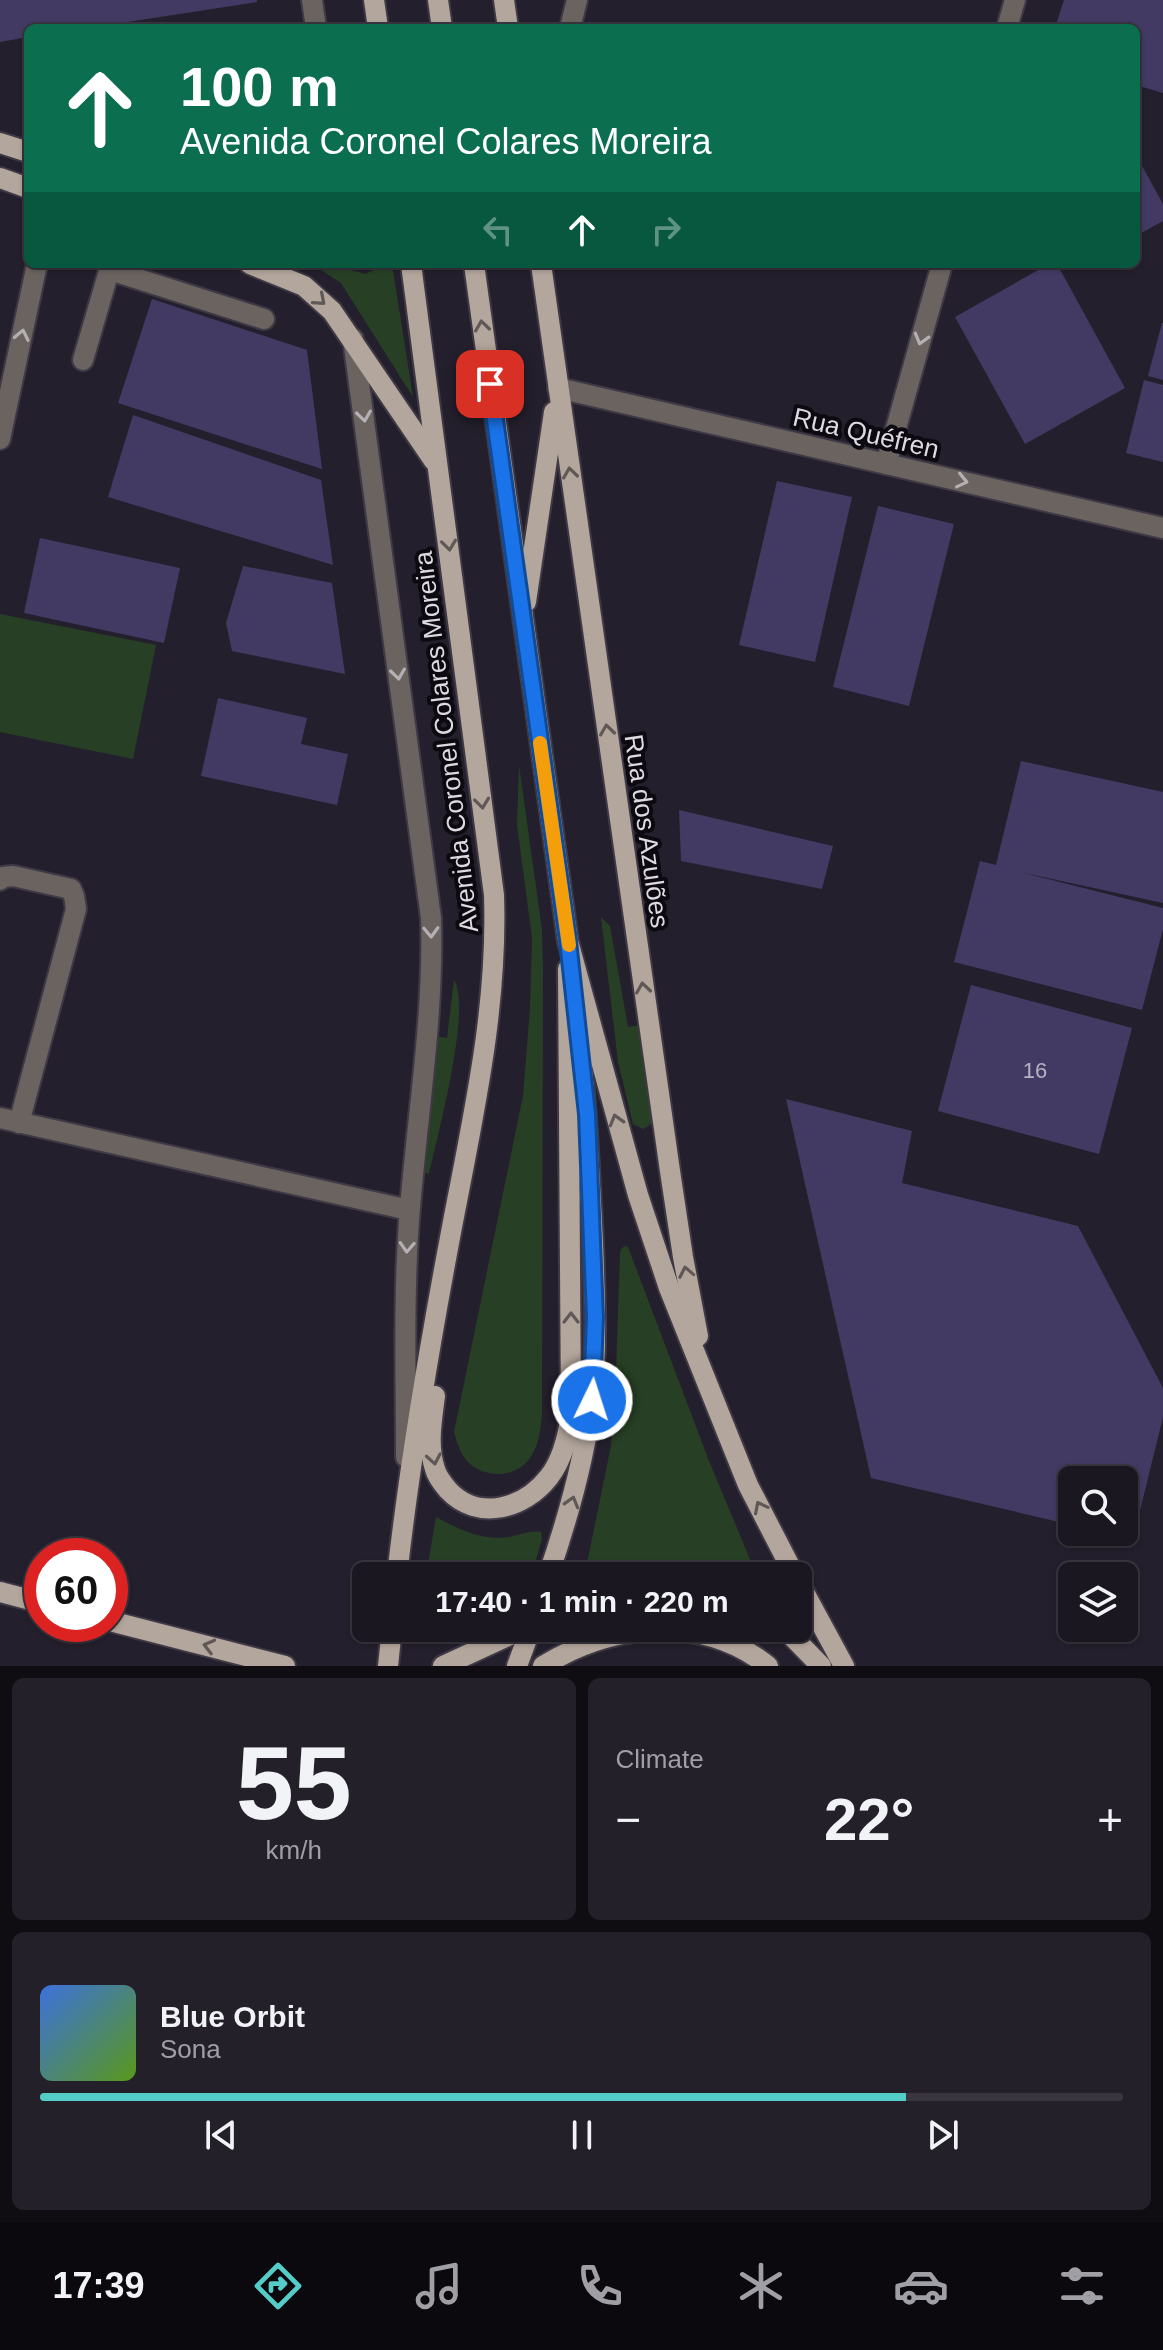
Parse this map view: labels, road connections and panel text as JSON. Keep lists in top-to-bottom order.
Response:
{
  "streets": {
    "main road": ["Avenida Coronel Colares Moreira", "Rua dos Azulões"],
    "street": ["Rua Quéfren"]
  },
  "crossings": [
    ["Rua Quéfren", "Rua dos Azulões"]
  ],
  "one_way": ["Rua Quéfren", "Avenida Coronel Colares Moreira"],
  "house_numbers": ["16"],
  "page": {
    "turn": ["100 m", "Avenida Coronel Colares Moreira"],
    "limit": "60",
    "trip": "17:40 · 1 min · 220 m",
    "tile": [
      ["55", "km/h"],
      "Climate"
    ],
    "heat": ["−", "22°", "+"],
    "song": ["Blue Orbit", "Sona"],
    "tabs": "17:39"
  }
}
